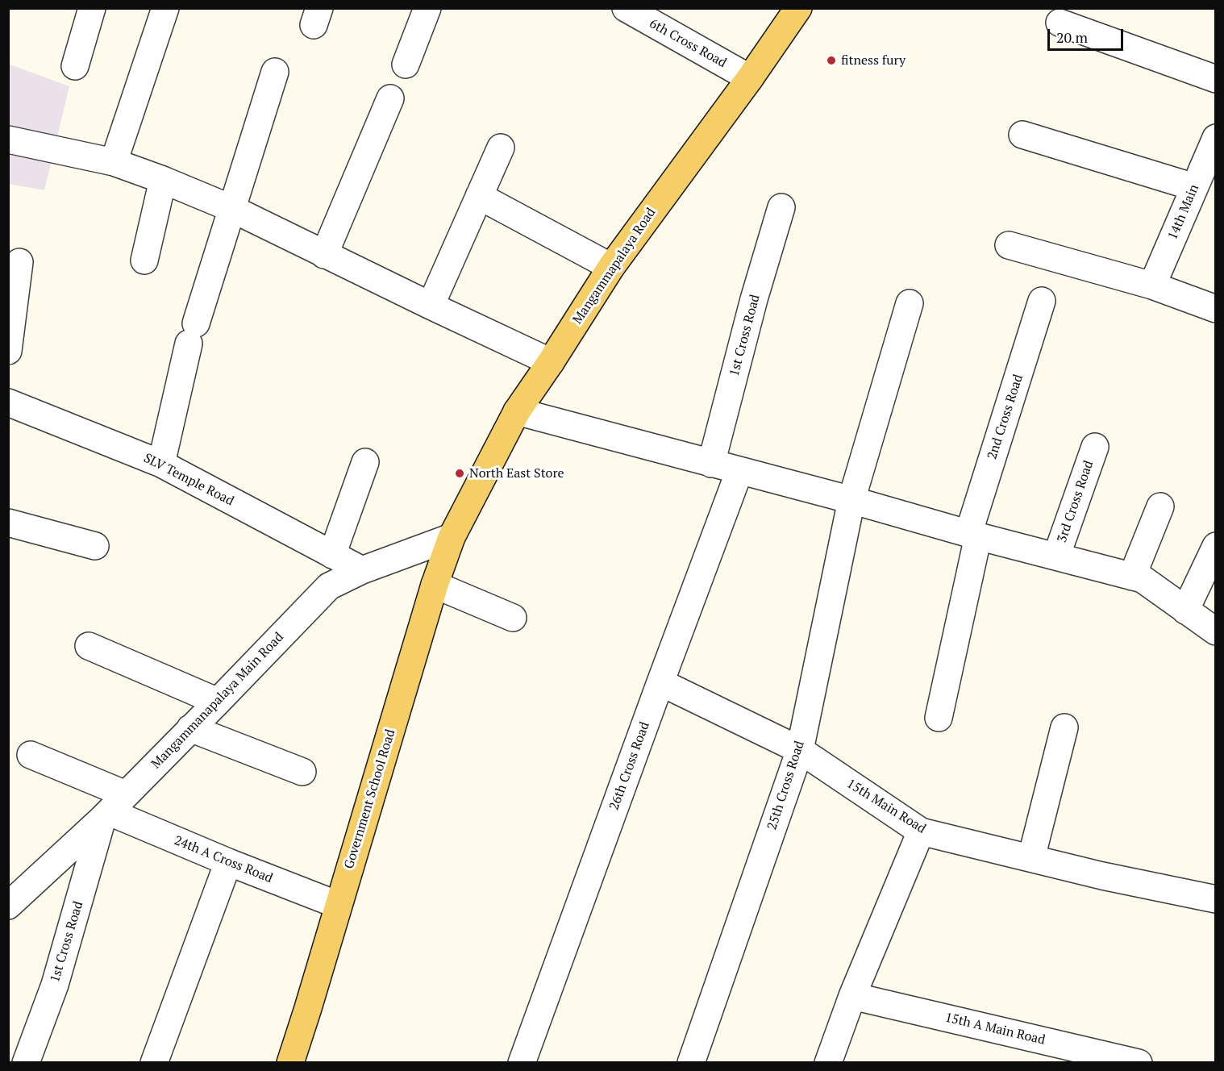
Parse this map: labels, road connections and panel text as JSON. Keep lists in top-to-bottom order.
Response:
{
  "streets": {
    "main road": ["Mangammapalaya Road", "Government School Road"],
    "street": [
      "6th Cross Road",
      "14th Main",
      "1st Cross Road",
      "2nd Cross Road",
      "SLV Temple Road",
      "3rd Cross Road",
      "Mangammanapalaya Main Road",
      "26th Cross Road",
      "25th Cross Road",
      "15th Main Road",
      "24th A Cross Road",
      "15th A Main Road"
    ]
  },
  "crossings": [
    ["6th Cross Road", "Mangammapalaya Road"],
    ["Mangammapalaya Road", "Mangammanapalaya Main Road"],
    ["Mangammapalaya Road", "Government School Road"],
    ["1st Cross Road", "Mangammanapalaya Main Road"],
    ["1st Cross Road", "24th A Cross Road"],
    ["SLV Temple Road", "Mangammanapalaya Main Road"],
    ["Mangammanapalaya Main Road", "Government School Road"],
    ["Mangammanapalaya Main Road", "24th A Cross Road"],
    ["26th Cross Road", "15th Main Road"],
    ["25th Cross Road", "15th Main Road"],
    ["Government School Road", "24th A Cross Road"]
  ],
  "places": ["fitness fury", "North East Store"],
  "scale_bar": "20 m"
}
